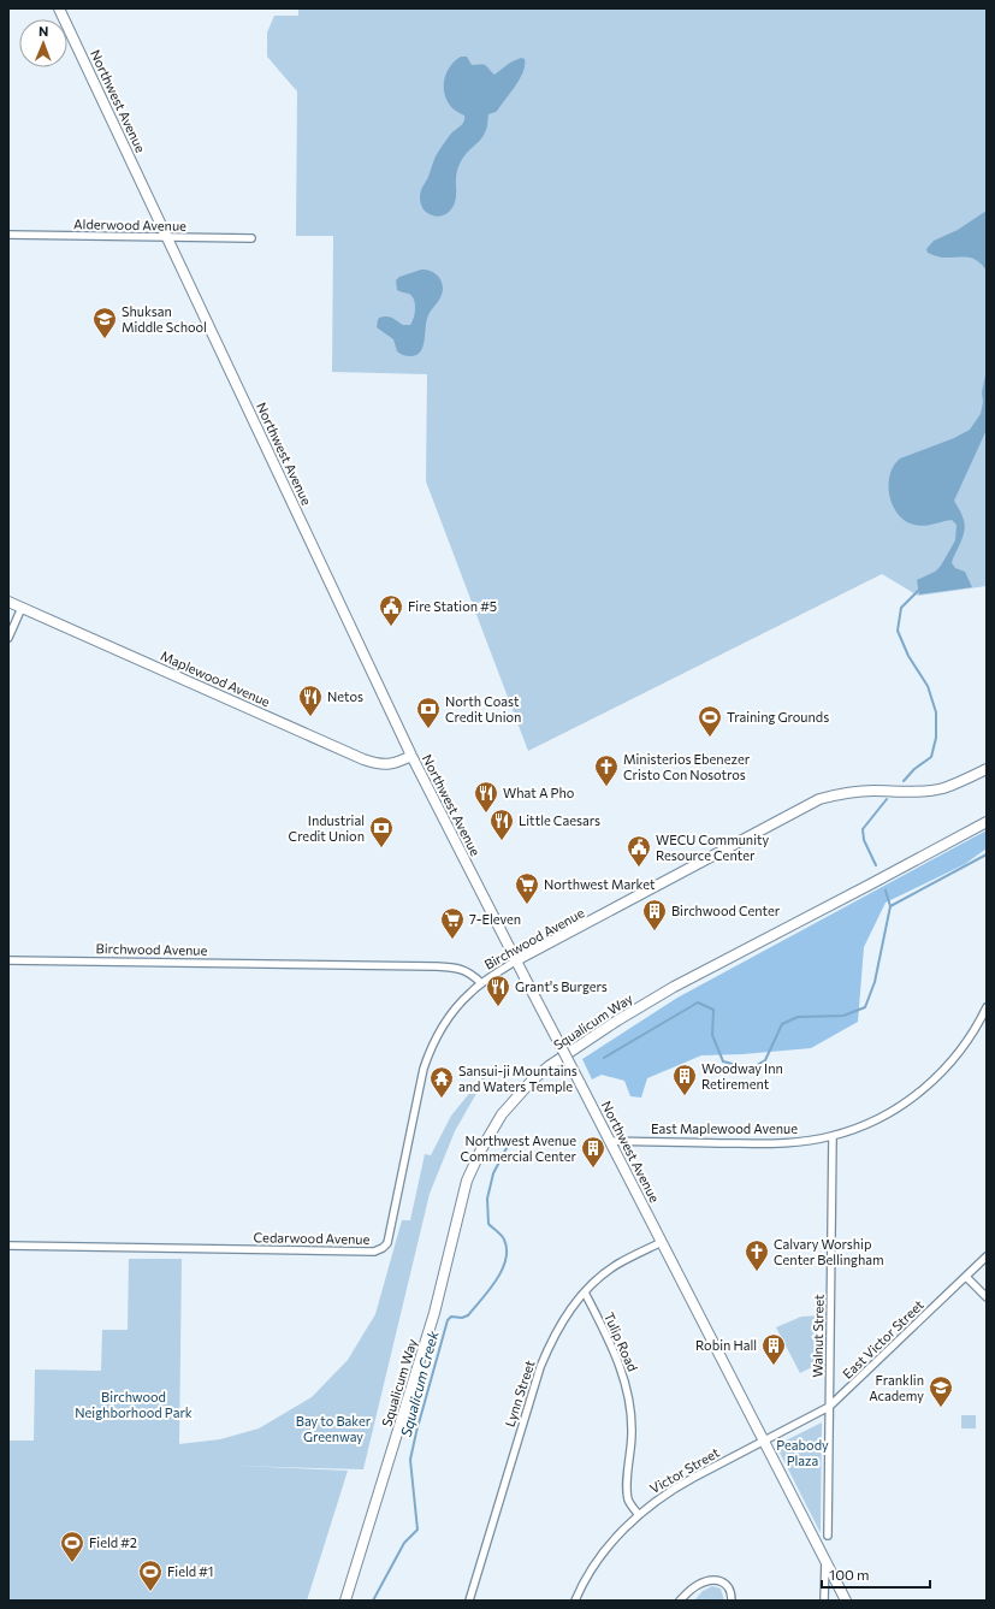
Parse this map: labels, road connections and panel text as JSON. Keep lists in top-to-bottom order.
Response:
{
  "streets": {
    "street": [
      "Northwest Avenue",
      "Alderwood Avenue",
      "Maplewood Avenue",
      "Birchwood Avenue",
      "Squalicum Way",
      "East Maplewood Avenue",
      "Cedarwood Avenue",
      "Walnut Street",
      "East Victor Street",
      "Tulip Road",
      "Lynn Street",
      "Victor Street"
    ]
  },
  "crossings": [
    ["Northwest Avenue", "Alderwood Avenue"],
    ["Northwest Avenue", "Maplewood Avenue"],
    ["Northwest Avenue", "Birchwood Avenue"],
    ["Northwest Avenue", "East Maplewood Avenue"],
    ["Northwest Avenue", "East Victor Street"],
    ["Northwest Avenue", "Lynn Street"],
    ["Northwest Avenue", "Victor Street"],
    ["Birchwood Avenue", "Cedarwood Avenue"],
    ["East Maplewood Avenue", "Walnut Street"],
    ["Walnut Street", "East Victor Street"],
    ["East Victor Street", "Victor Street"],
    ["Tulip Road", "Lynn Street"],
    ["Tulip Road", "Victor Street"]
  ],
  "water": ["Squalicum Creek"],
  "parks": ["Birchwood Neighborhood Park", "Bay to Baker Greenway", "Peabody Plaza"],
  "places": {
    "school or university": ["Shuksan Middle School", "Franklin Academy"],
    "public building": ["Fire Station #5", "WECU Community Resource Center"],
    "restaurant": [
      "Netos",
      "What A Pho",
      "Little Caesars",
      "Grant's Burgers"
    ],
    "bank": ["North Coast Credit Union", "Industrial Credit Union"],
    "sports": ["Training Grounds", "Field #2", "Field #1"],
    "church": ["Ministerios Ebenezer Cristo Con Nosotros", "Calvary Worship Center Bellingham"],
    "supermarket": ["Northwest Market", "7-Eleven"],
    "building": [
      "Birchwood Center",
      "Woodway Inn Retirement",
      "Northwest Avenue Commercial Center",
      "Robin Hall"
    ],
    "temple": ["Sansui-ji Mountains and Waters Temple"]
  },
  "scale_bar": "100 m",
  "north": "top"
}
